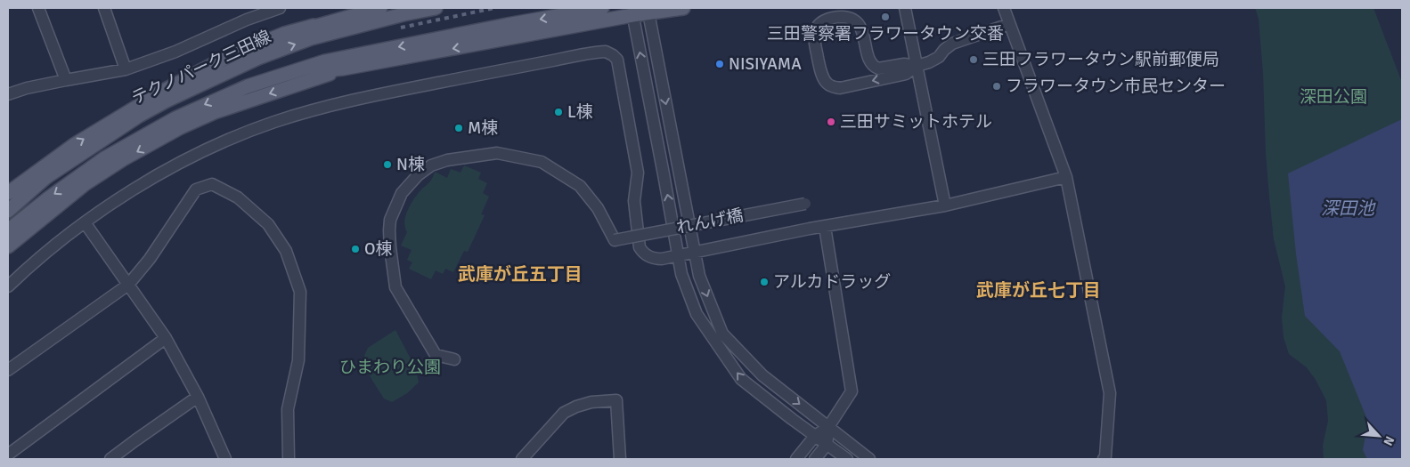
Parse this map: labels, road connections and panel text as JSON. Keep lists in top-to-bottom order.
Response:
{
  "streets": {
    "main road": ["テクノパーク三田線"],
    "street": ["れんげ橋"]
  },
  "districts": ["武庫が丘五丁目", "武庫が丘七丁目"],
  "water": ["深田池"],
  "parks": ["深田公園", "ひまわり公園"],
  "places": [
    "三田警察署フラワータウン交番",
    "三田フラワータウン駅前郵便局",
    "NISIYAMA",
    "フラワータウン市民センター",
    "L棟",
    "三田サミットホテル",
    "M棟",
    "N棟",
    "O棟",
    "アルカドラッグ"
  ],
  "north": "bottom right"
}
